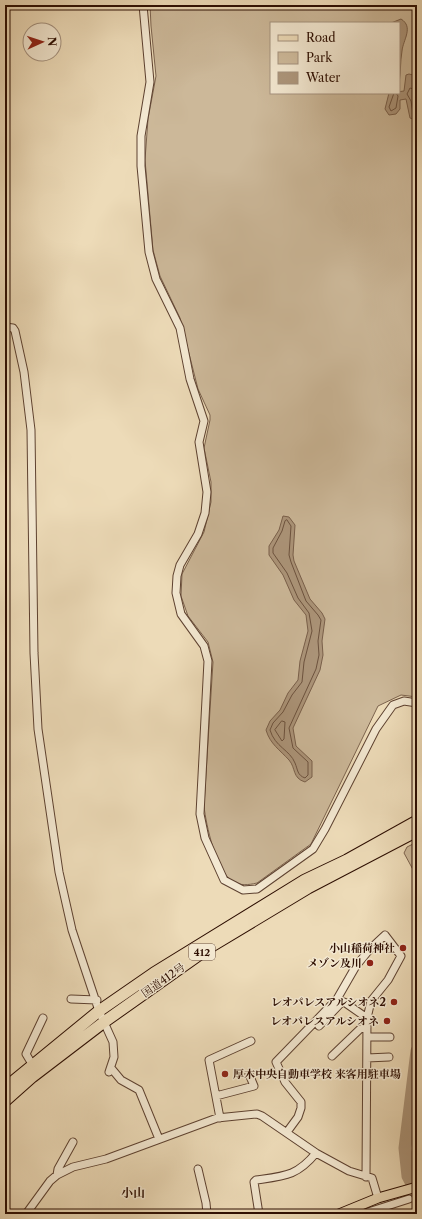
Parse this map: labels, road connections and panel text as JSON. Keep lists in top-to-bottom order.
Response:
{
  "streets": {
    "highway": ["412", "国道412号"]
  },
  "districts": ["小山"],
  "places": [
    "小山稲荷神社",
    "メゾン及川",
    "レオパレスアルシオネ2",
    "レオパレスアルシオネ",
    "厚木中央自動車学校 来客用駐車場"
  ],
  "legend": ["Road", "Park", "Water"],
  "north": "right"
}
